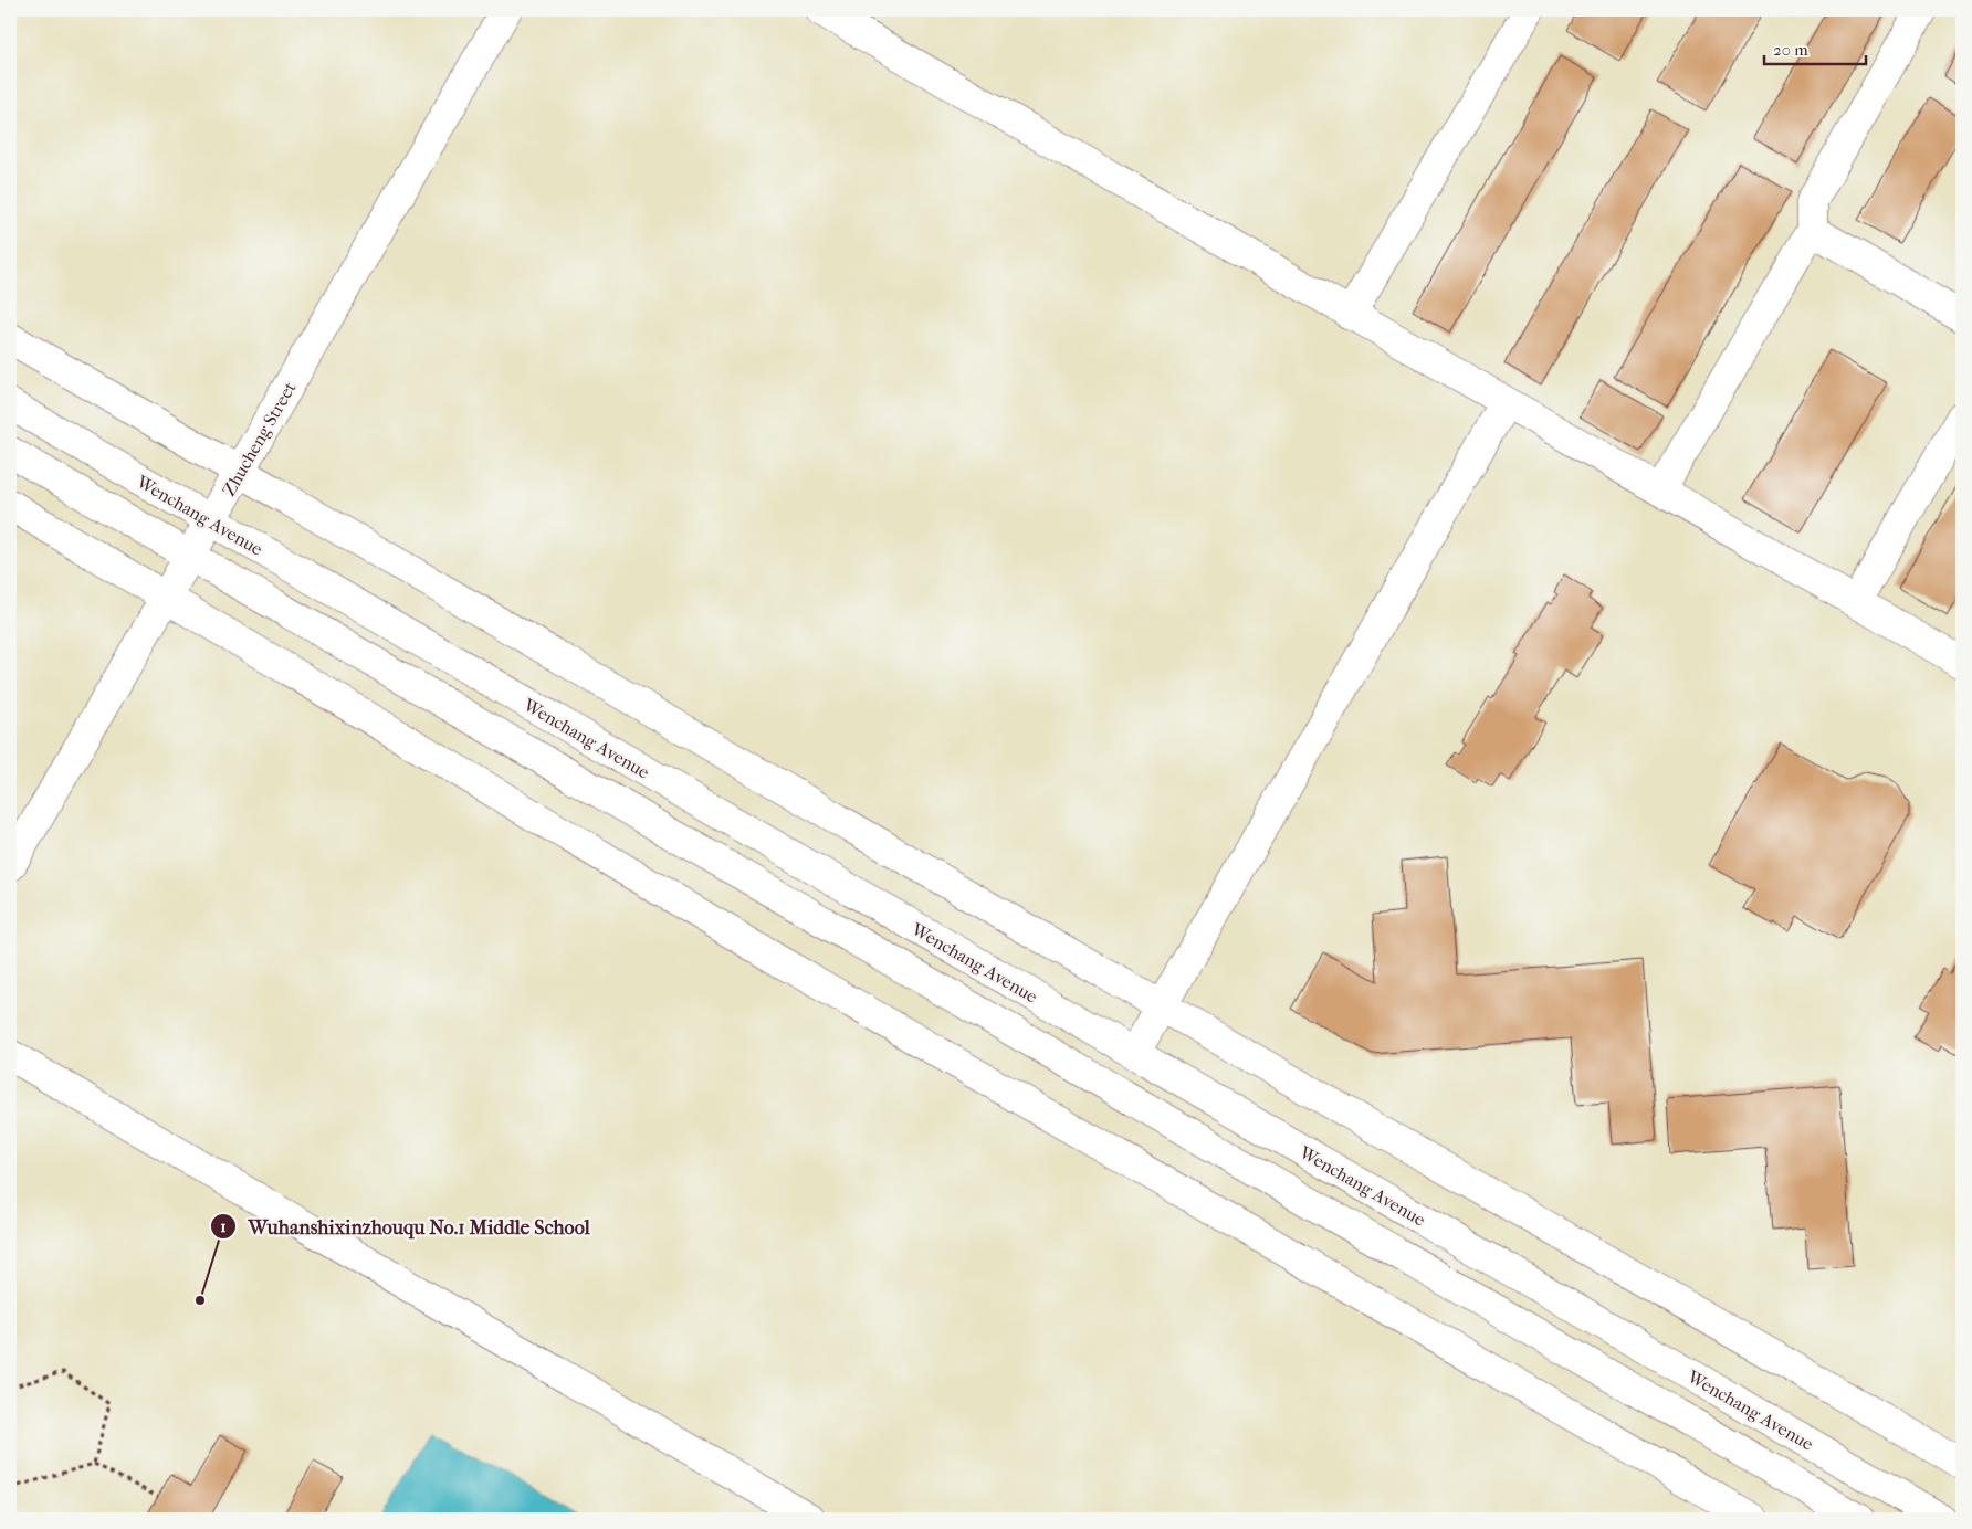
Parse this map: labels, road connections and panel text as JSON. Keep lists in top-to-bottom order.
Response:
{
  "streets": {
    "street": ["Zhucheng Street", "Wenchang Avenue"]
  },
  "crossings": [
    ["Zhucheng Street", "Wenchang Avenue"]
  ],
  "places": ["Wuhanshixinzhouqu No.1 Middle School"],
  "scale_bar": "20 m"
}
